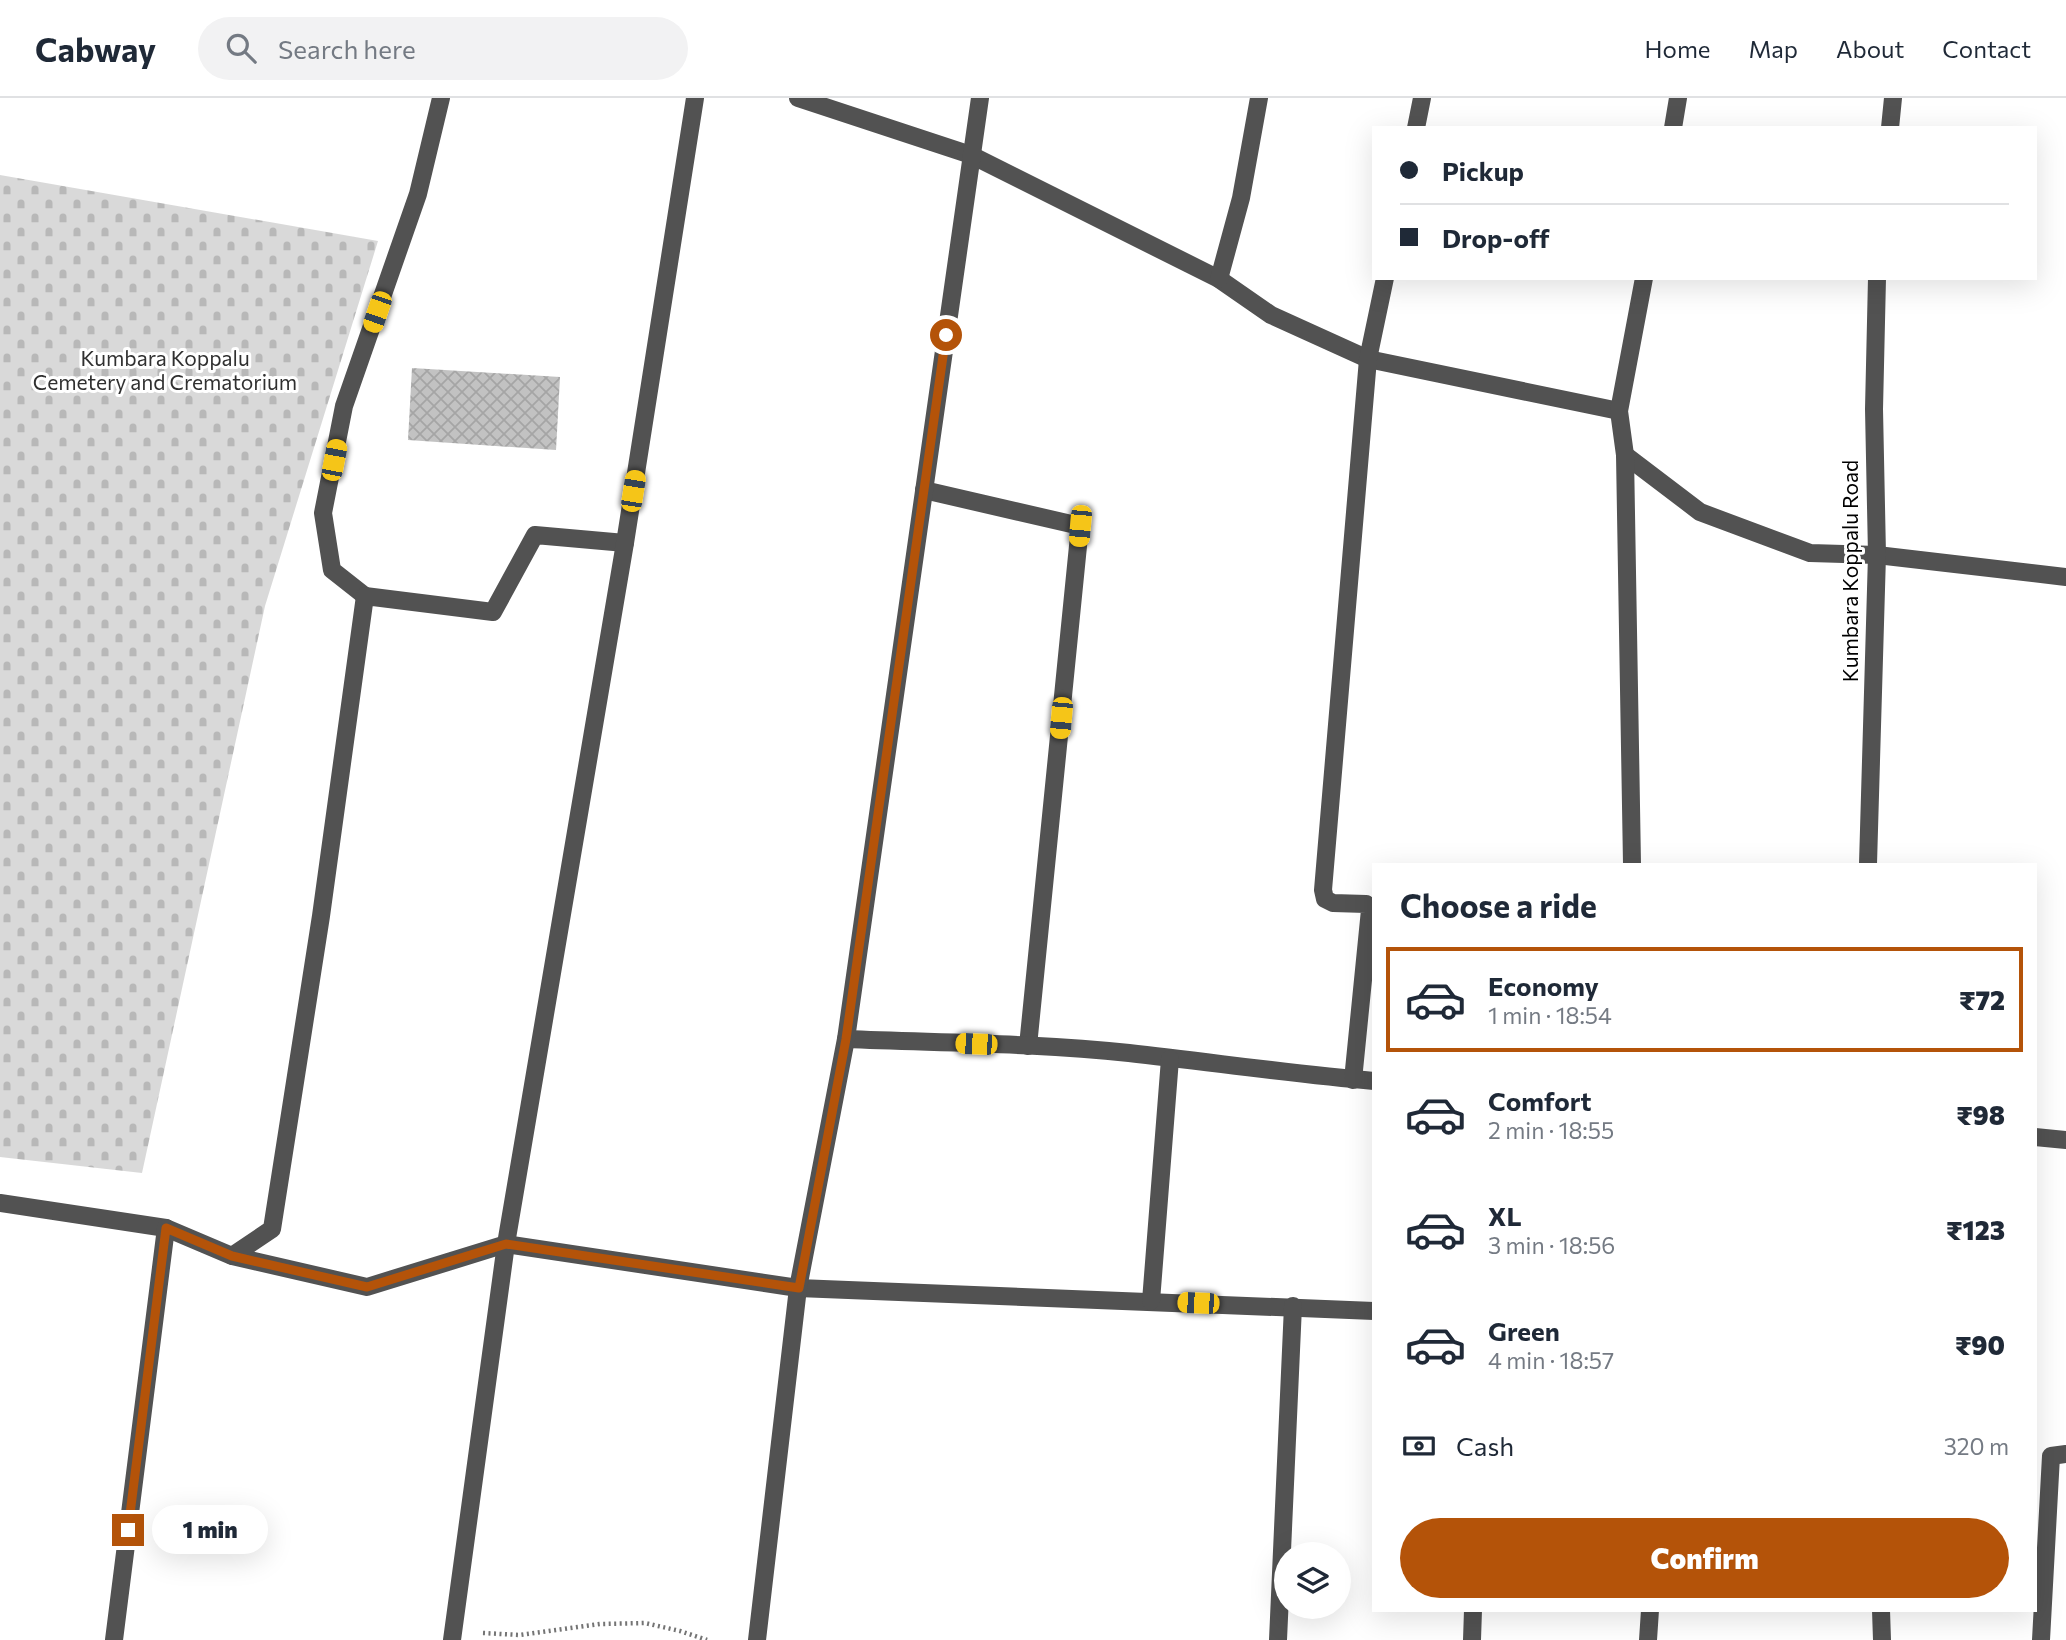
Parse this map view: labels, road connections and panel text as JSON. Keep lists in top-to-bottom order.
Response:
{
  "streets": {
    "street": ["Kumbara Koppalu Road"]
  },
  "parks": ["Kumbara Koppalu Cemetery and Crematorium"],
  "page": {
    "header": "Cabway",
    "search": "Search here",
    "nav": [
      "Home",
      "Map",
      "About",
      "Contact"
    ],
    "banner": ["Pickup", "Drop-off"],
    "heading": "Choose a ride",
    "list": [
      {
        "name": "Economy",
        "note": "1 min · 18:54",
        "value": "₹72"
      },
      {
        "name": "Comfort",
        "note": "2 min · 18:55",
        "value": "₹98"
      },
      {
        "name": "XL",
        "note": "3 min · 18:56",
        "value": "₹123"
      },
      {
        "name": "Green",
        "note": "4 min · 18:57",
        "value": "₹90"
      }
    ],
    "pay": ["Cash", "320 m"],
    "buttons": "Confirm",
    "bubble": "1 min"
  }
}
